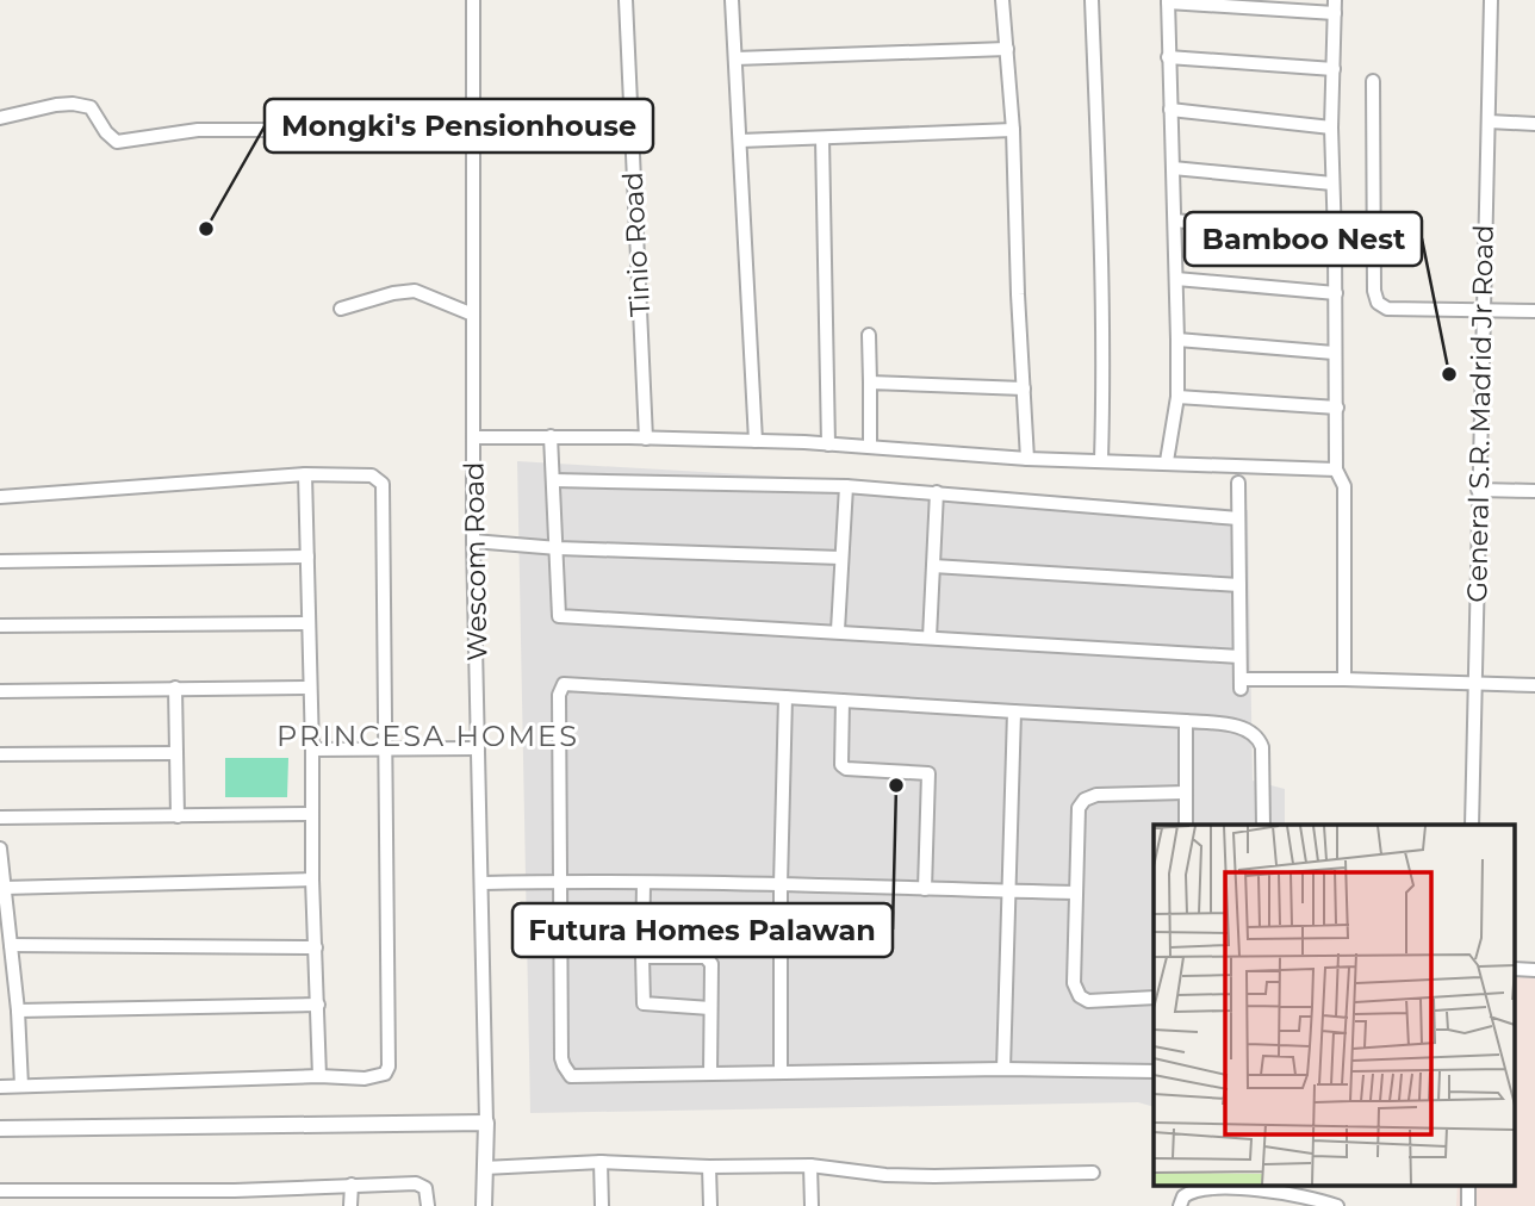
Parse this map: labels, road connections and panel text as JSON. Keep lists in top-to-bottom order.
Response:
{
  "streets": {
    "street": ["Tinio Road", "General S.R. Madrid Jr Road", "Wescom Road"]
  },
  "districts": ["PRINCESA HOMES"],
  "places": ["Mongki's Pensionhouse", "Bamboo Nest", "Futura Homes Palawan"]
}
